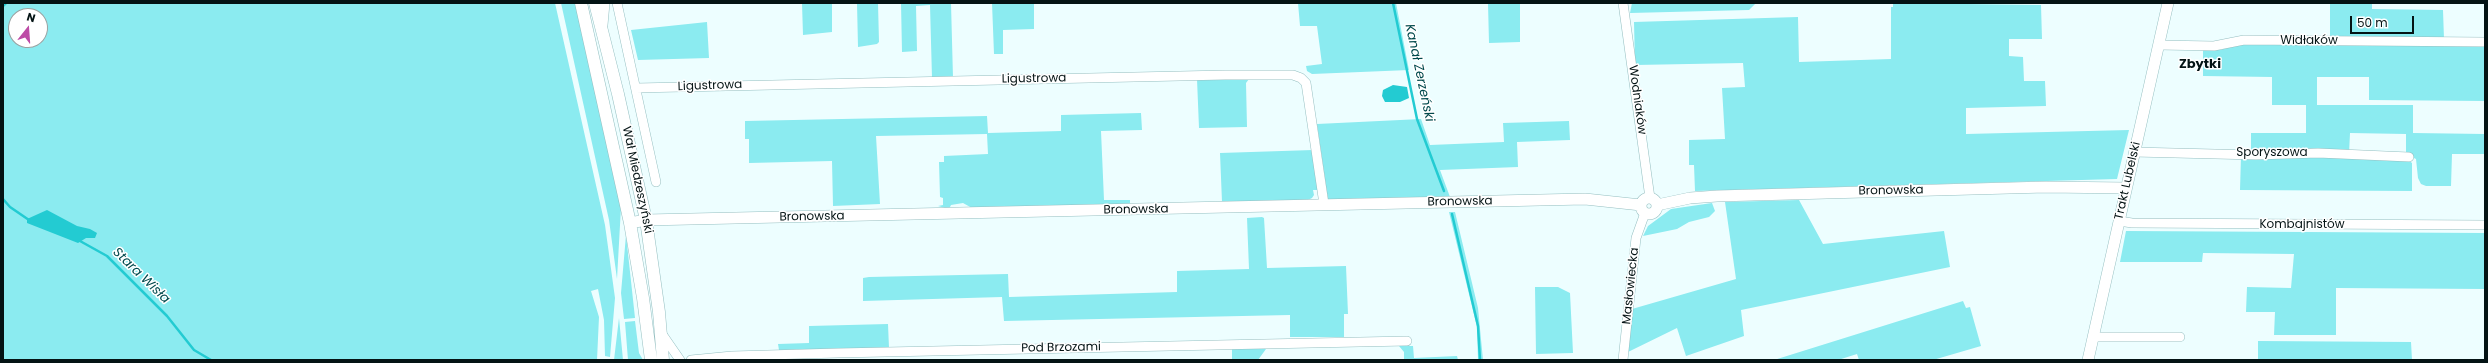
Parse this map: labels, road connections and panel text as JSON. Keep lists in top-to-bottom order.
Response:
{
  "streets": {
    "main road": ["Wał Miedzeszyński"],
    "street": [
      "Widłaków",
      "Ligustrowa",
      "Wodniaków",
      "Sporyszowa",
      "Trakt Lubelski",
      "Bronowska",
      "Kombajnistów",
      "Masłowiecka",
      "Pod Brzozami"
    ]
  },
  "crossings": [
    ["Widłaków", "Trakt Lubelski"],
    ["Ligustrowa", "Wał Miedzeszyński"],
    ["Ligustrowa", "Bronowska"],
    ["Wodniaków", "Bronowska"],
    ["Wodniaków", "Masłowiecka"],
    ["Sporyszowa", "Trakt Lubelski"],
    ["Wał Miedzeszyński", "Bronowska"],
    ["Trakt Lubelski", "Bronowska"],
    ["Trakt Lubelski", "Kombajnistów"],
    ["Bronowska", "Masłowiecka"]
  ],
  "districts": ["Zbytki"],
  "water": ["Kanał Zerzeński", "Stara Wisła"],
  "scale_bar": "50 m",
  "north": "top"
}
